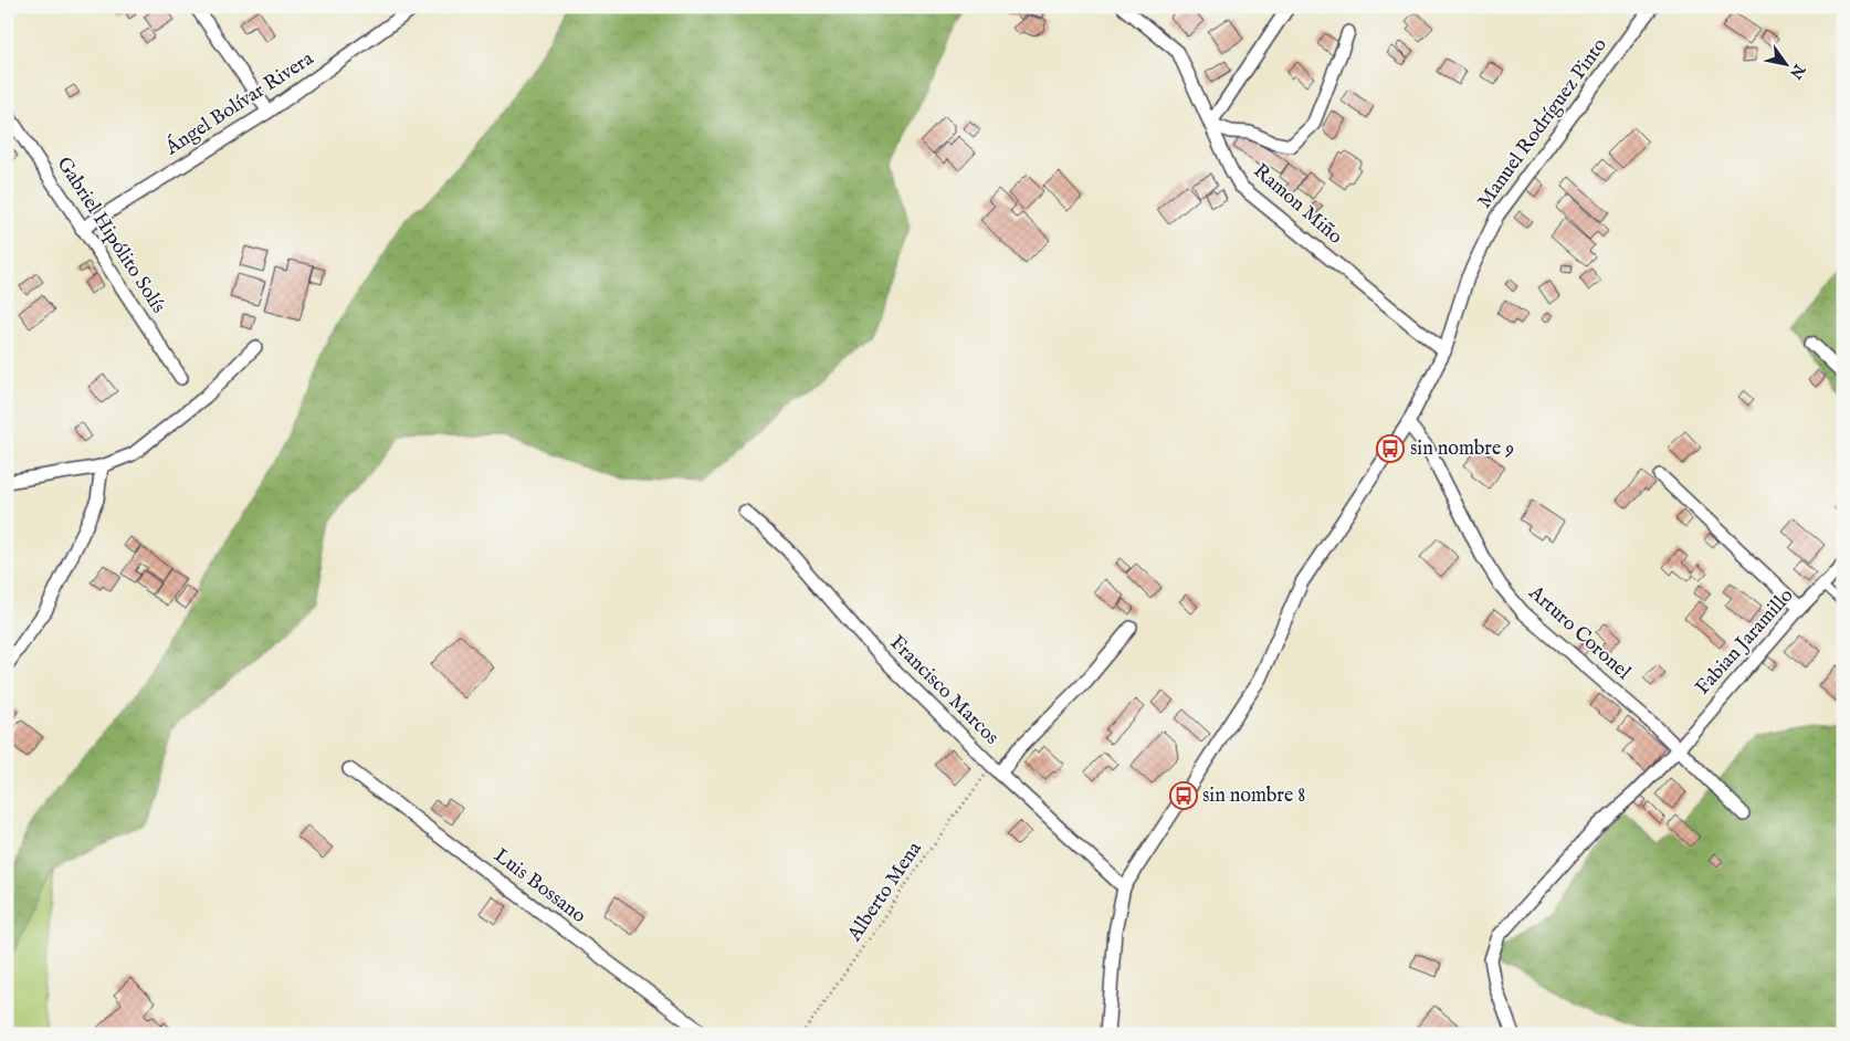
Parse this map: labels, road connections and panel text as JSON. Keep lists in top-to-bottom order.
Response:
{
  "streets": {
    "street": [
      "Ángel Bolívar Rivera",
      "Manuel Rodríguez Pinto",
      "Ramon Miño",
      "Gabriel Hipólito Solís",
      "Arturo Coronel",
      "Fabian Jaramillo",
      "Francisco Marcos",
      "Luis Bossano"
    ],
    "path": ["Alberto Mena"]
  },
  "crossings": [
    ["Ángel Bolívar Rivera", "Gabriel Hipólito Solís"],
    ["Manuel Rodríguez Pinto", "Ramon Miño"],
    ["Manuel Rodríguez Pinto", "Arturo Coronel"],
    ["Manuel Rodríguez Pinto", "Francisco Marcos"],
    ["Arturo Coronel", "Fabian Jaramillo"],
    ["Francisco Marcos", "Alberto Mena"]
  ],
  "places": {
    "bus stop": ["sin nombre 9", "sin nombre 8"]
  },
  "north": "bottom right"
}
